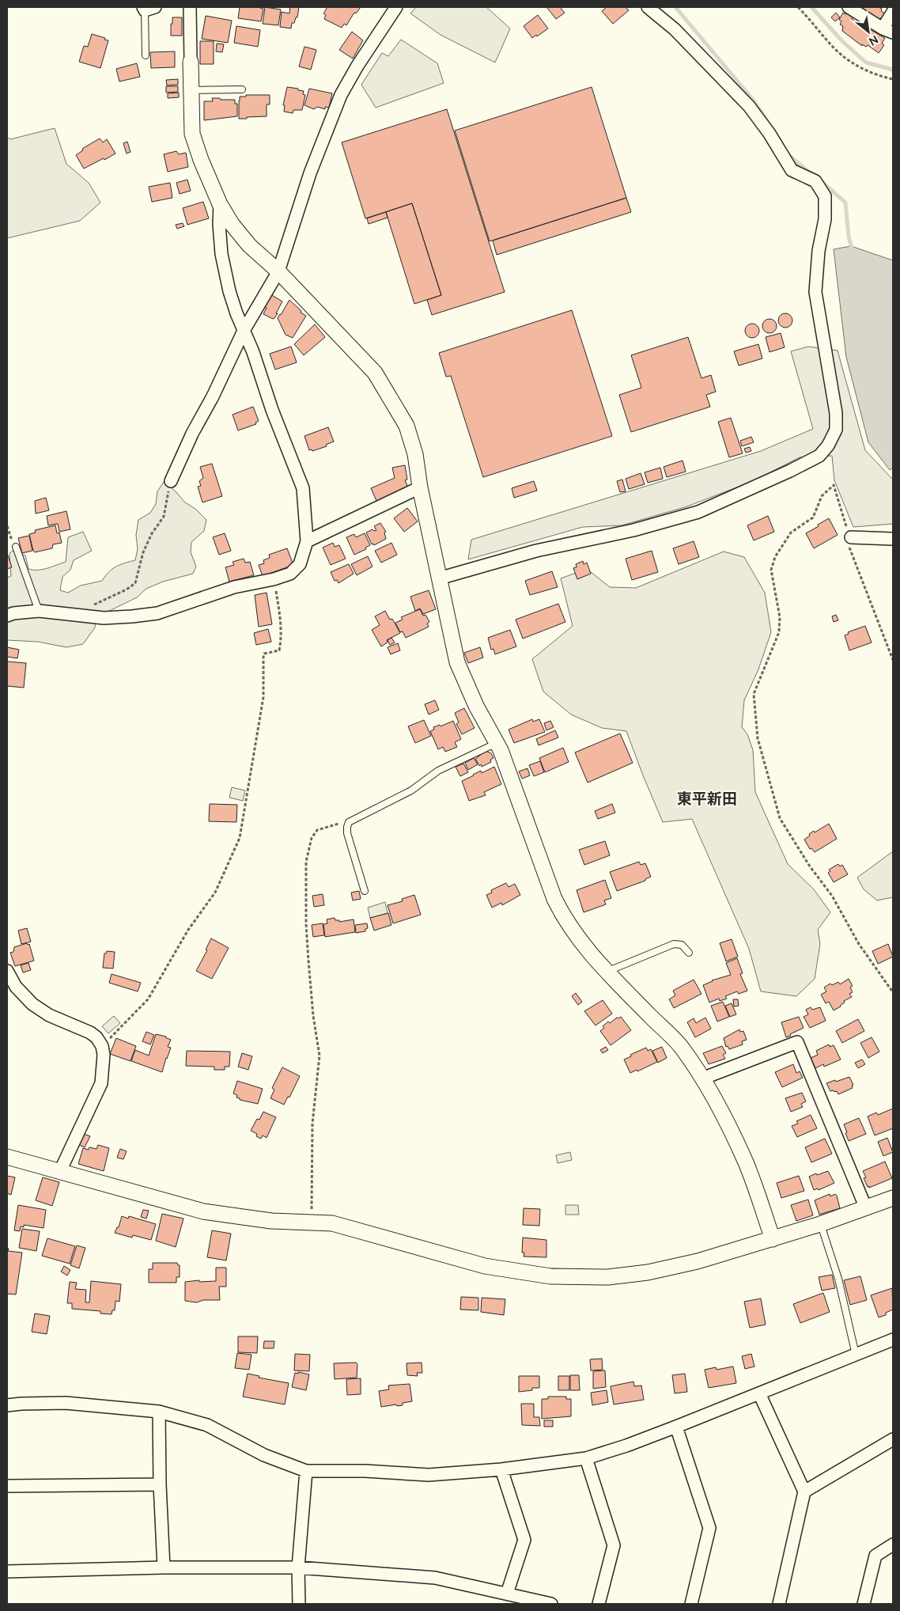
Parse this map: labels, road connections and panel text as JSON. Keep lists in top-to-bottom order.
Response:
{
  "districts": ["東平新田"],
  "north": "bottom right"
}
